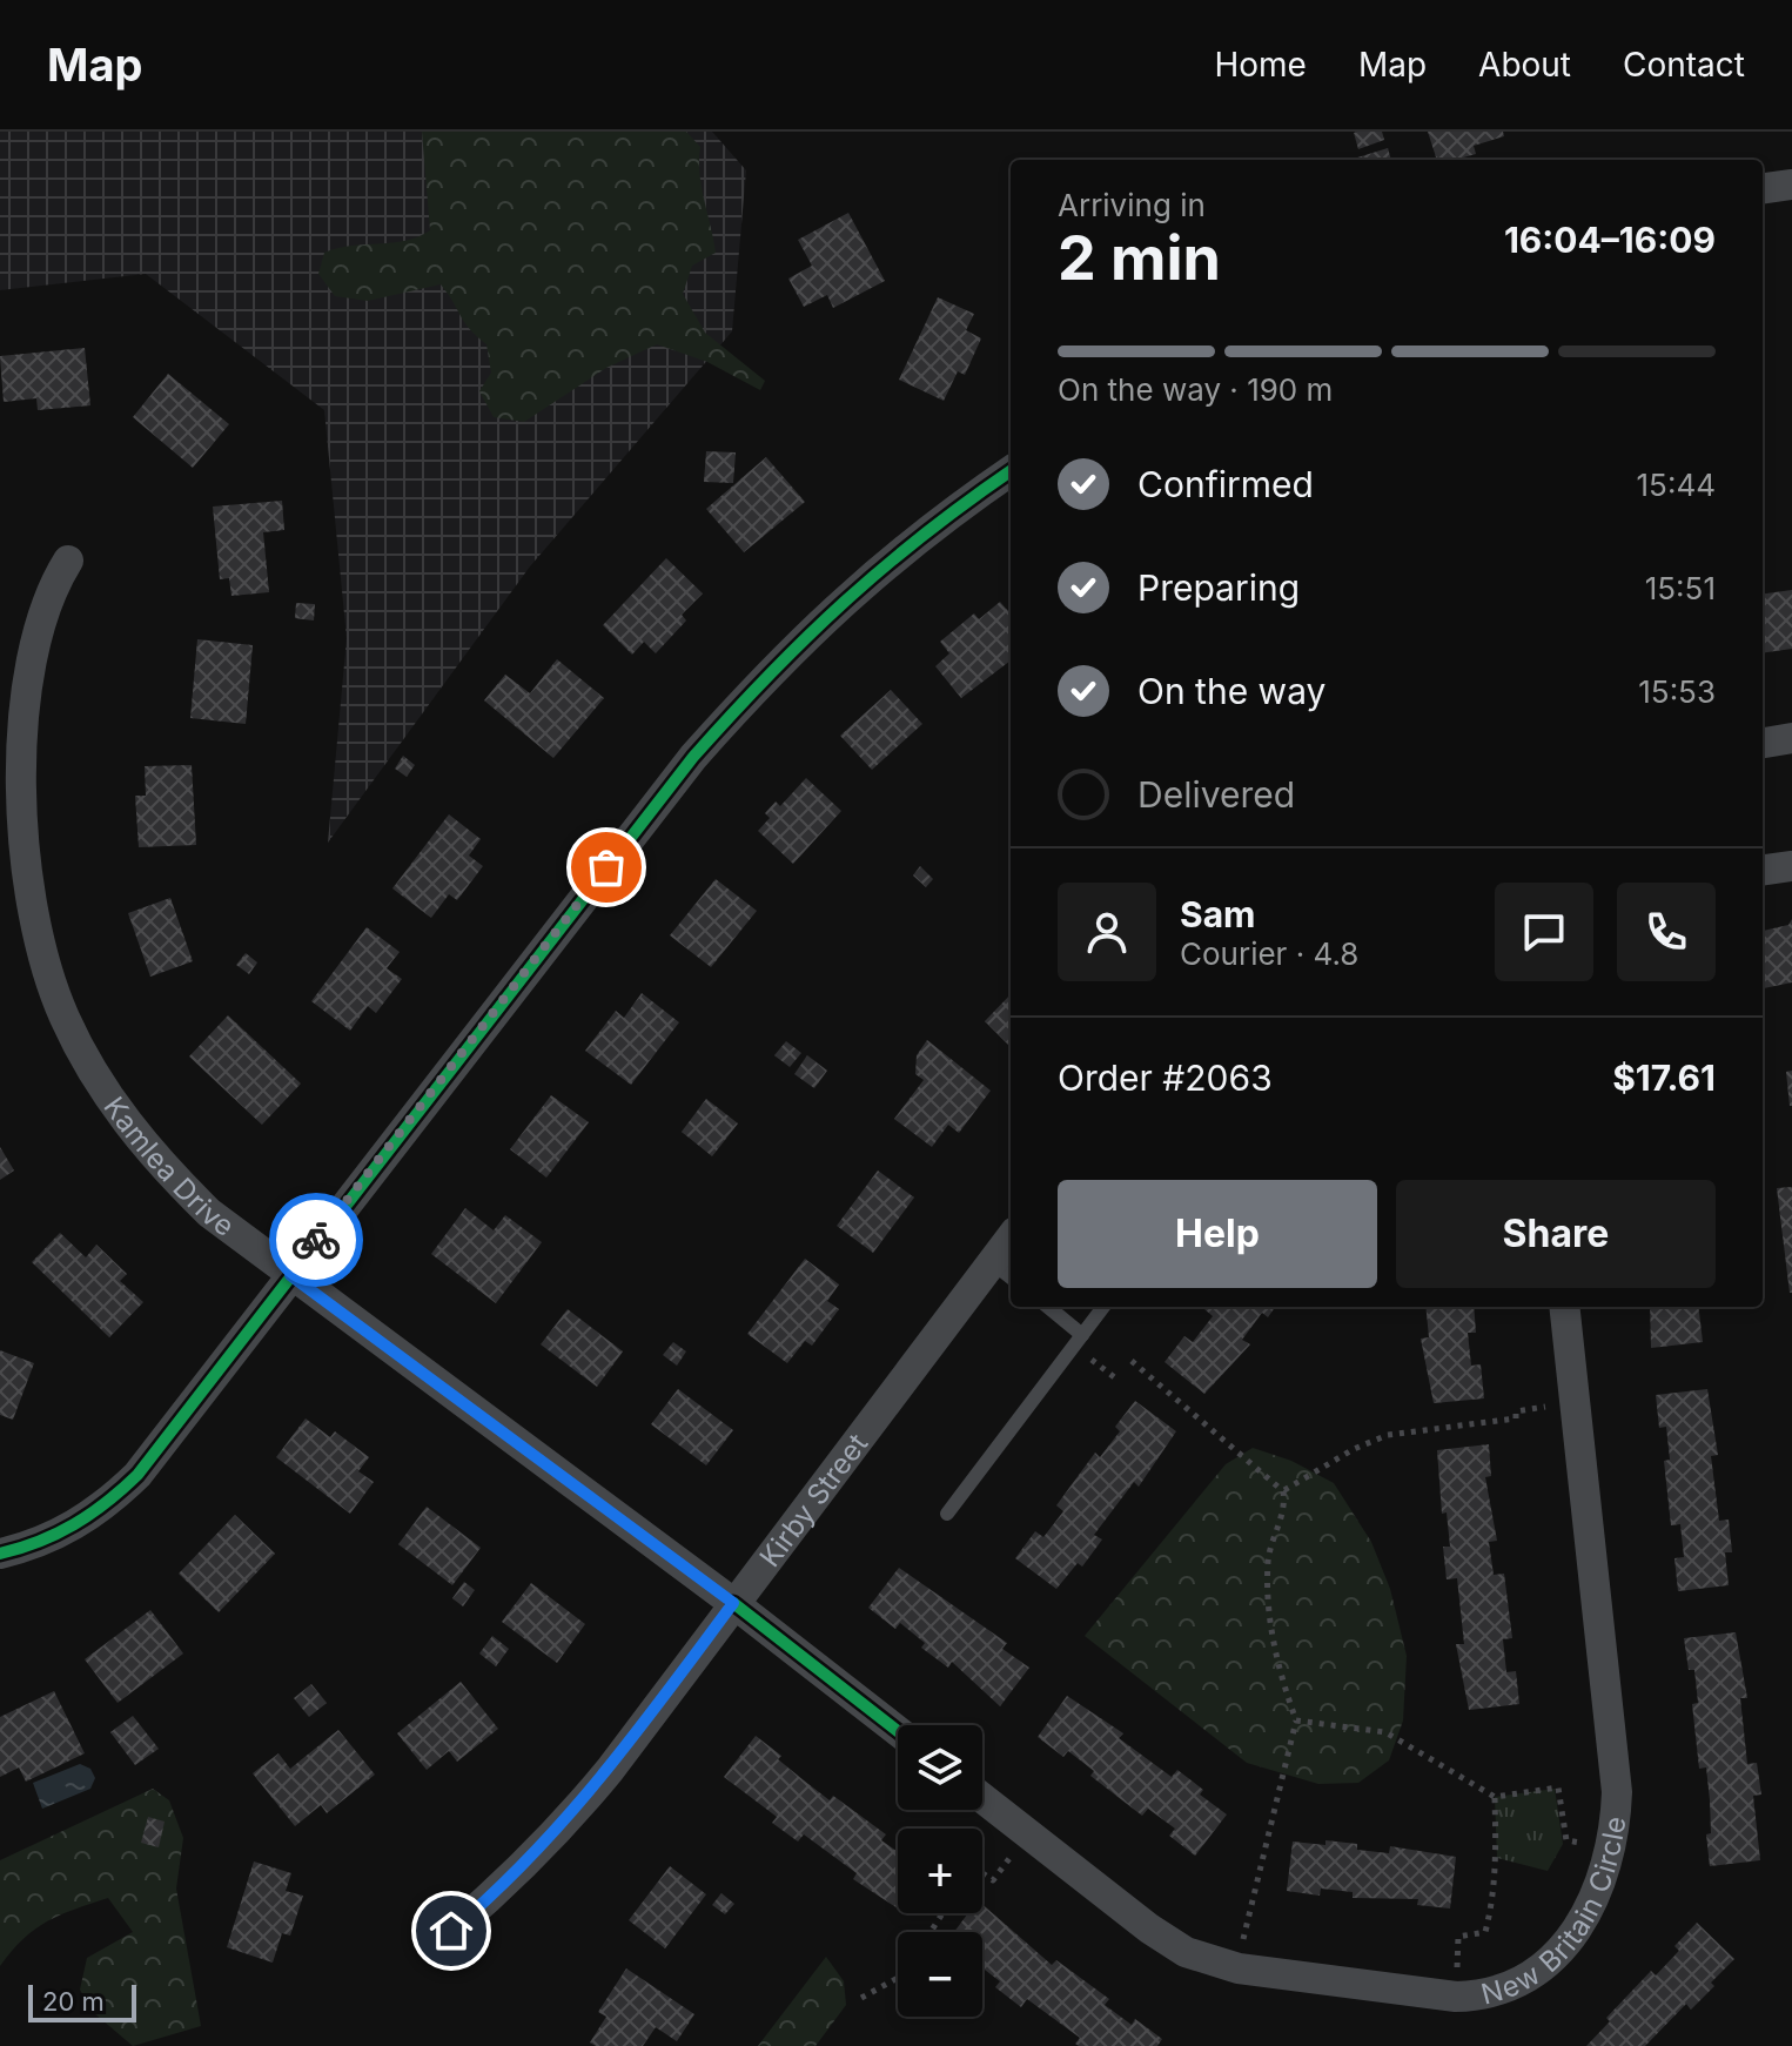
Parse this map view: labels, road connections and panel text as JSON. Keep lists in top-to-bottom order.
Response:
{
  "streets": {
    "street": ["Kamlea Drive", "Kirby Street", "New Britain Circle"]
  },
  "crossings": [
    ["Kamlea Drive", "Kirby Street"]
  ],
  "scale_bar": "20 m",
  "page": {
    "header": "Map",
    "nav": [
      "Home",
      "Map",
      "About",
      "Contact"
    ],
    "heading": ["2 min", "Arriving in", "16:04–16:09"],
    "panel": [
      "Sam",
      "Courier · 4.8",
      "Order #2063",
      "$17.61"
    ],
    "bar": "On the way · 190 m",
    "list": [
      ["Confirmed", "15:44"],
      ["Preparing", "15:51"],
      ["On the way", "15:53"],
      "Delivered"
    ],
    "buttons": ["Help", "Share"],
    "map_buttons": ["+", "−"],
    "scale": "20 m"
  }
}
